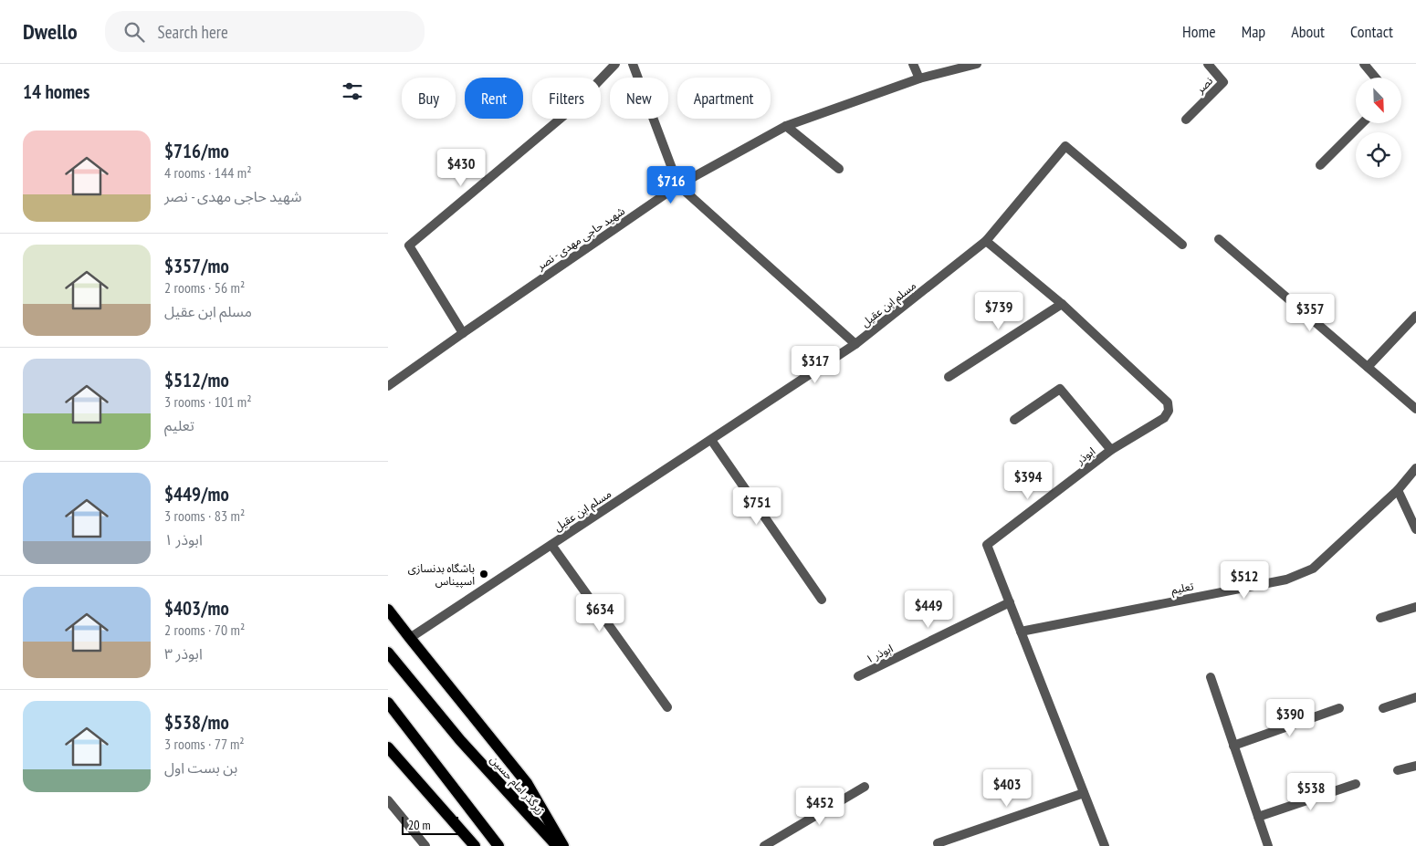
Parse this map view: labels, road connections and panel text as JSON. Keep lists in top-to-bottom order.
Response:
{
  "streets": {
    "main road": ["زیرگذر امام حسین"],
    "street": [
      "نصر",
      "شهید حاجی مهدی - نصر",
      "مسلم ابن عقیل",
      "ابوذر",
      "تعلیم",
      "ابوذر ۱"
    ]
  },
  "crossings": [
    ["مسلم ابن عقیل", "ابوذر"],
    ["ابوذر", "تعلیم"],
    ["ابوذر", "ابوذر ۱"]
  ],
  "places": ["باشگاه بدنسازی اسپیناس"],
  "scale_bar": "20 m",
  "north": "bottom right",
  "page": {
    "header": "Dwello",
    "search": "Search here",
    "nav": [
      "Home",
      "Map",
      "About",
      "Contact"
    ],
    "heading": "14 homes",
    "chip": [
      "Buy",
      "Rent",
      "Filters",
      "New",
      "Apartment"
    ],
    "list": [
      {
        "name": "$716/mo",
        "note": "4 rooms · 144 m² · شهید حاجی مهدی - نصر"
      },
      {
        "name": "$357/mo",
        "note": "2 rooms · 56 m² · مسلم ابن عقیل"
      },
      {
        "name": "$512/mo",
        "note": "3 rooms · 101 m² · تعلیم"
      },
      {
        "name": "$449/mo",
        "note": "3 rooms · 83 m² · ابوذر ۱"
      },
      {
        "name": "$403/mo",
        "note": "2 rooms · 70 m² · ابوذر ۳"
      },
      {
        "name": "$538/mo",
        "note": "3 rooms · 77 m² · بن بست اول"
      }
    ],
    "price": [
      "$430",
      "$716",
      "$739",
      "$357",
      "$317",
      "$394",
      "$751",
      "$512",
      "$449",
      "$634",
      "$390",
      "$403",
      "$538",
      "$452"
    ],
    "scale": "20 m"
  }
}
